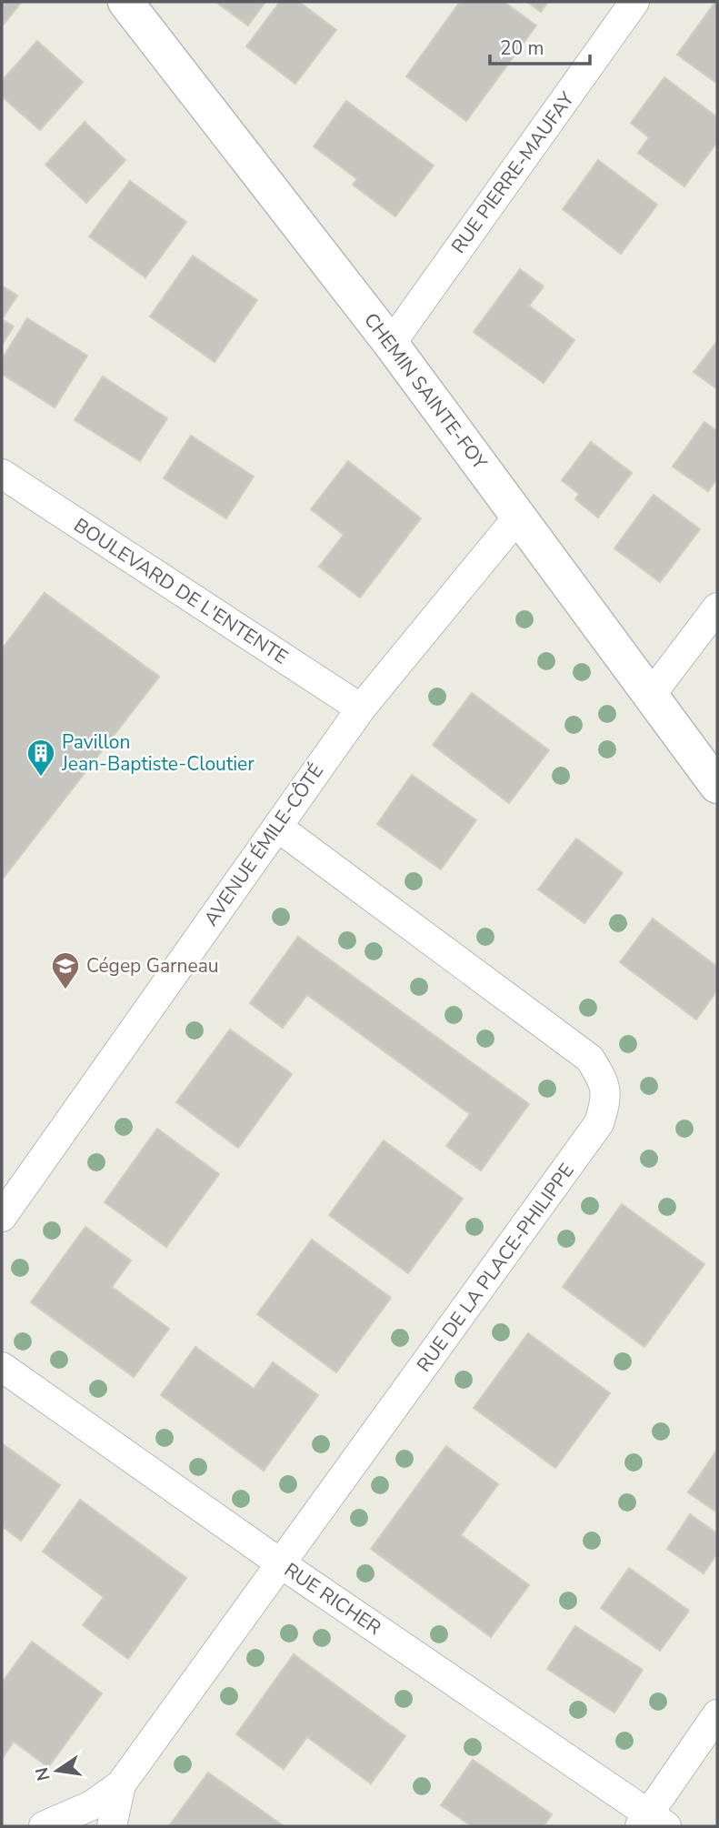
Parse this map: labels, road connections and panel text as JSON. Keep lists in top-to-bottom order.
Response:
{
  "streets": {
    "main road": ["CHEMIN SAINTE-FOY"],
    "street": [
      "RUE PIERRE-MAUFAY",
      "BOULEVARD DE L'ENTENTE",
      "AVENUE ÉMILE-CÔTÉ",
      "RUE DE LA PLACE-PHILIPPE",
      "RUE RICHER"
    ]
  },
  "crossings": [
    ["RUE PIERRE-MAUFAY", "CHEMIN SAINTE-FOY"],
    ["CHEMIN SAINTE-FOY", "AVENUE ÉMILE-CÔTÉ"],
    ["BOULEVARD DE L'ENTENTE", "AVENUE ÉMILE-CÔTÉ"],
    ["AVENUE ÉMILE-CÔTÉ", "RUE DE LA PLACE-PHILIPPE"],
    ["RUE DE LA PLACE-PHILIPPE", "RUE RICHER"]
  ],
  "places": {
    "building": ["Pavillon Jean-Baptiste-Cloutier"],
    "school or university": ["Cégep Garneau"]
  },
  "scale_bar": "20 m",
  "north": "left"
}
